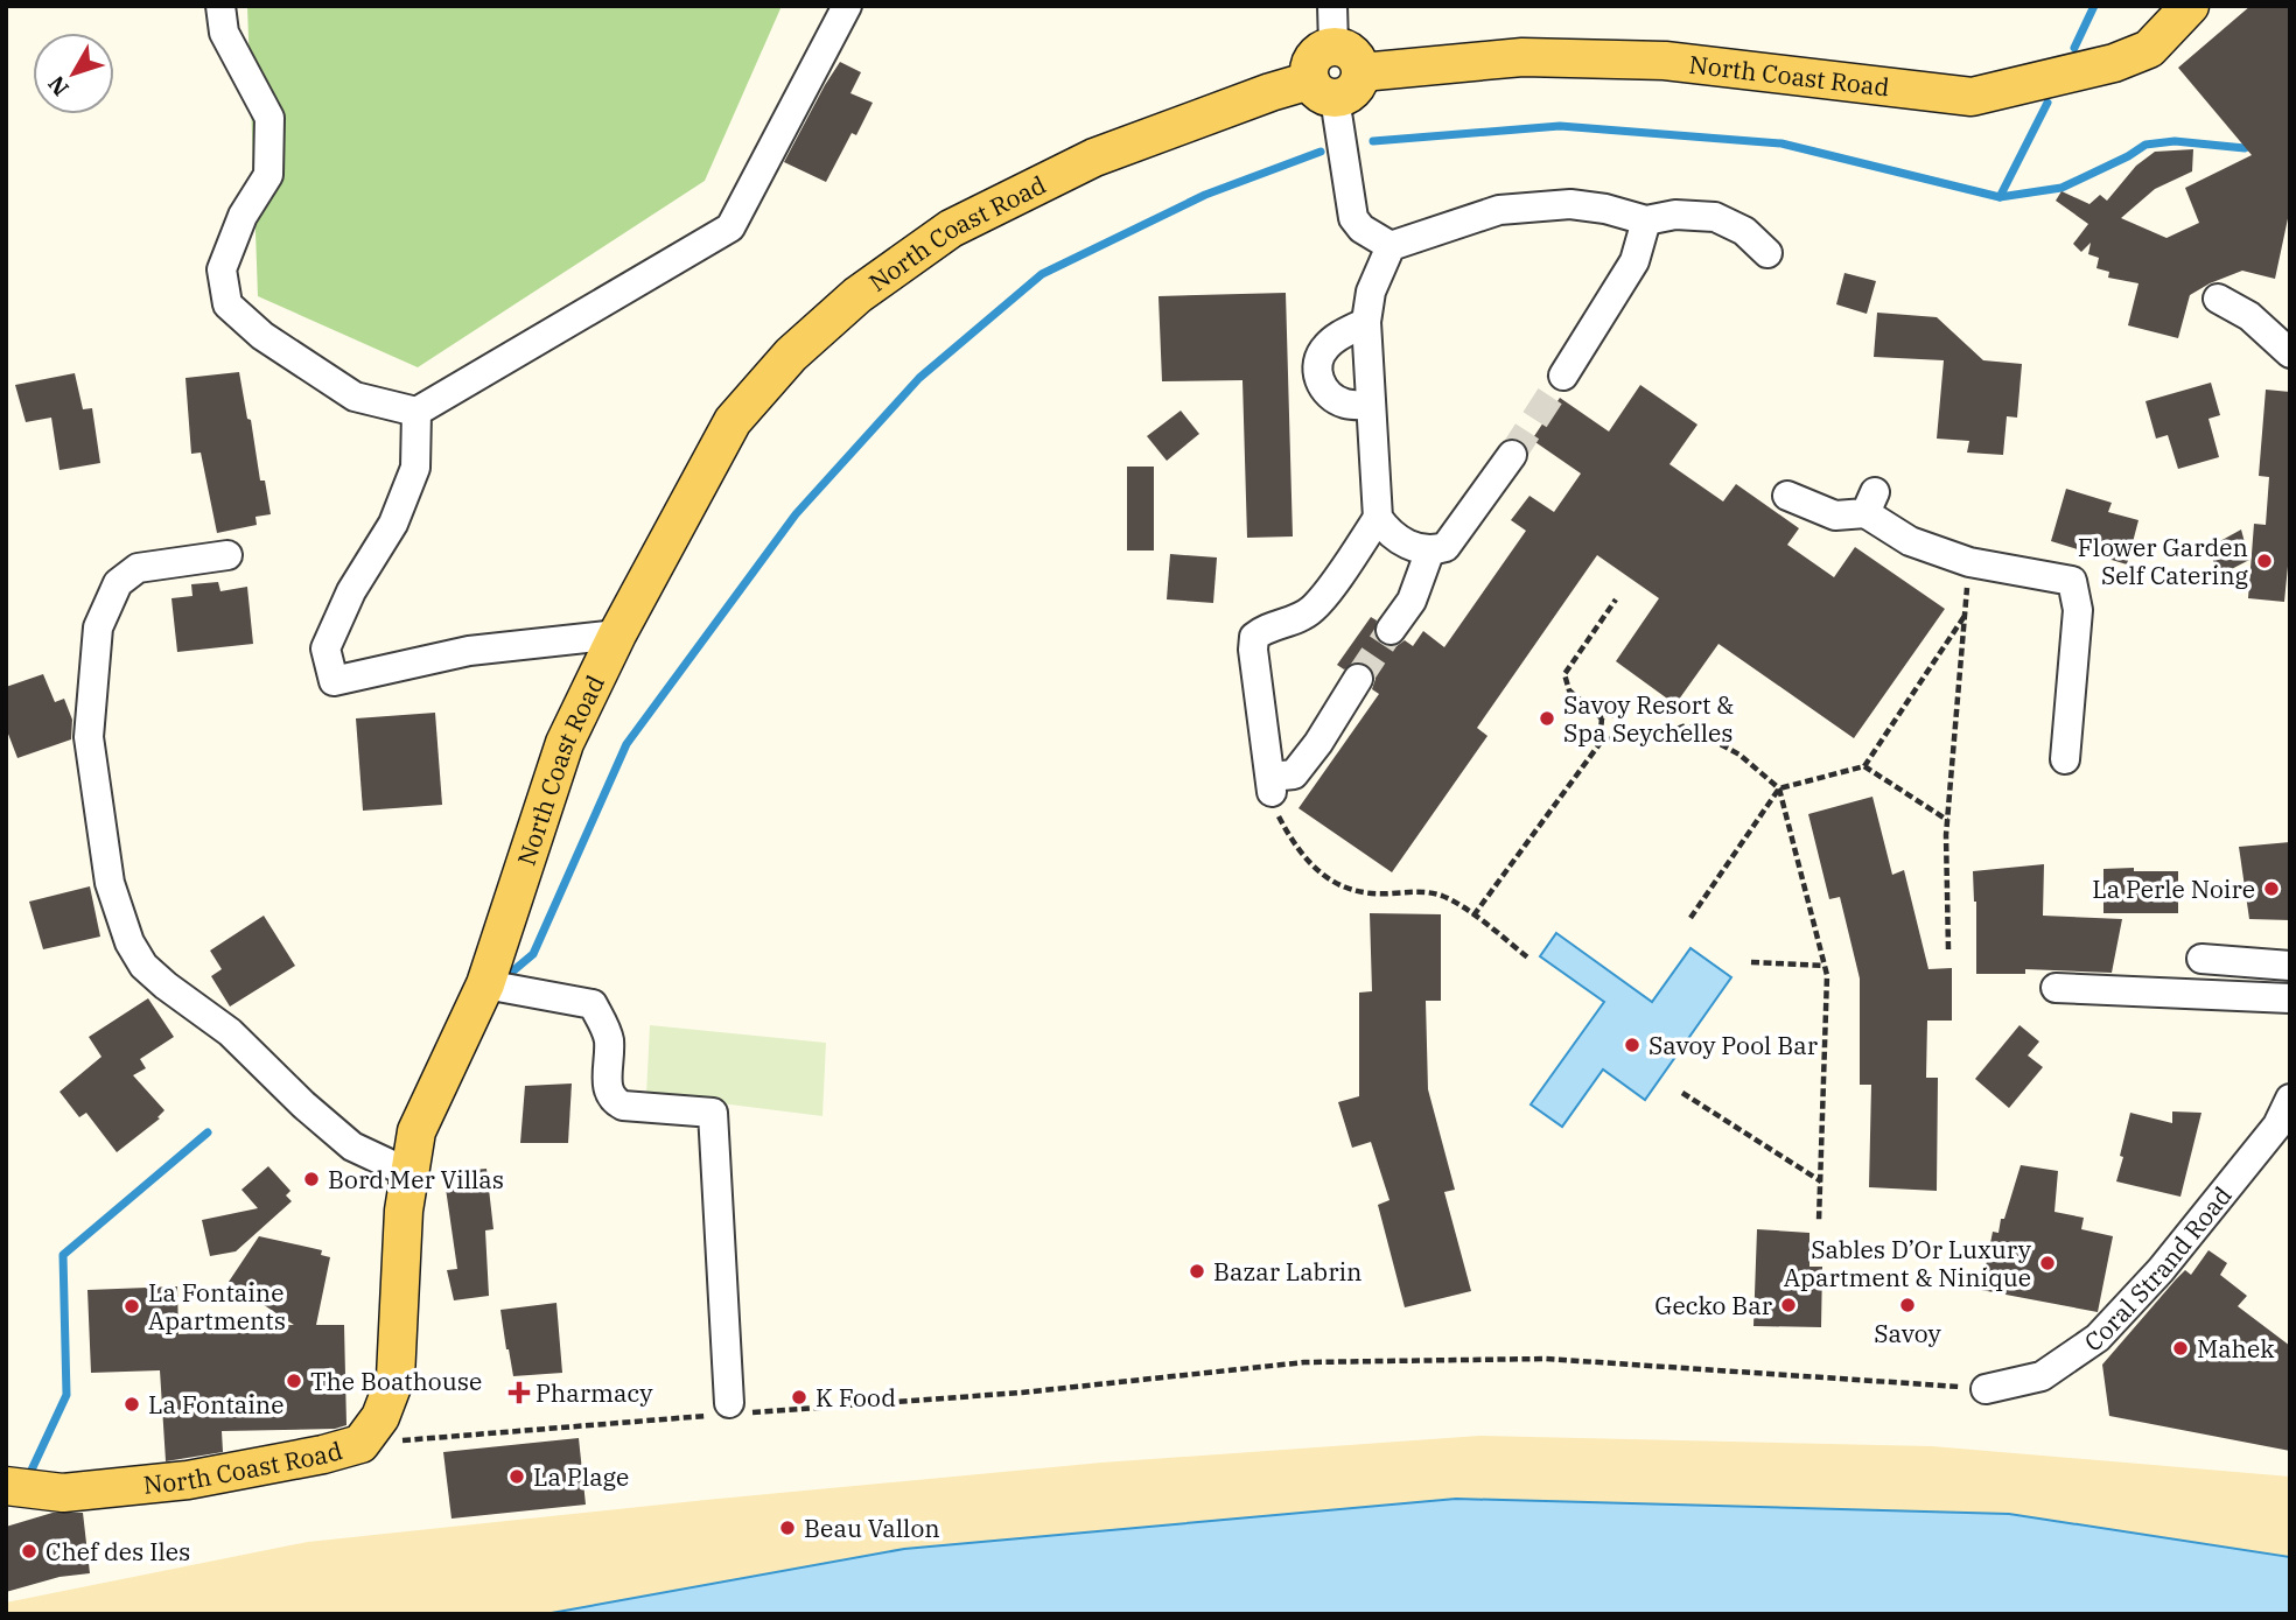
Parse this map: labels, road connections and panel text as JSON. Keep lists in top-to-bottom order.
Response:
{
  "streets": {
    "main road": ["North Coast Road"],
    "street": ["Coral Strand Road"]
  },
  "places": {
    "other": [
      "Flower Garden Self Catering",
      "Savoy Resort & Spa Seychelles",
      "La Perle Noire",
      "Savoy Pool Bar",
      "Bord Mer Villas",
      "Sables D’Or Luxury Apartment & Ninique",
      "Bazar Labrin",
      "Gecko Bar",
      "Savoy",
      "La Fontaine Apartments",
      "Mahek",
      "The Boathouse",
      "K Food",
      "La Fontaine",
      "La Plage",
      "Beau Vallon",
      "Chef des Iles"
    ],
    "health": ["Pharmacy"]
  },
  "north": "bottom left"
}
